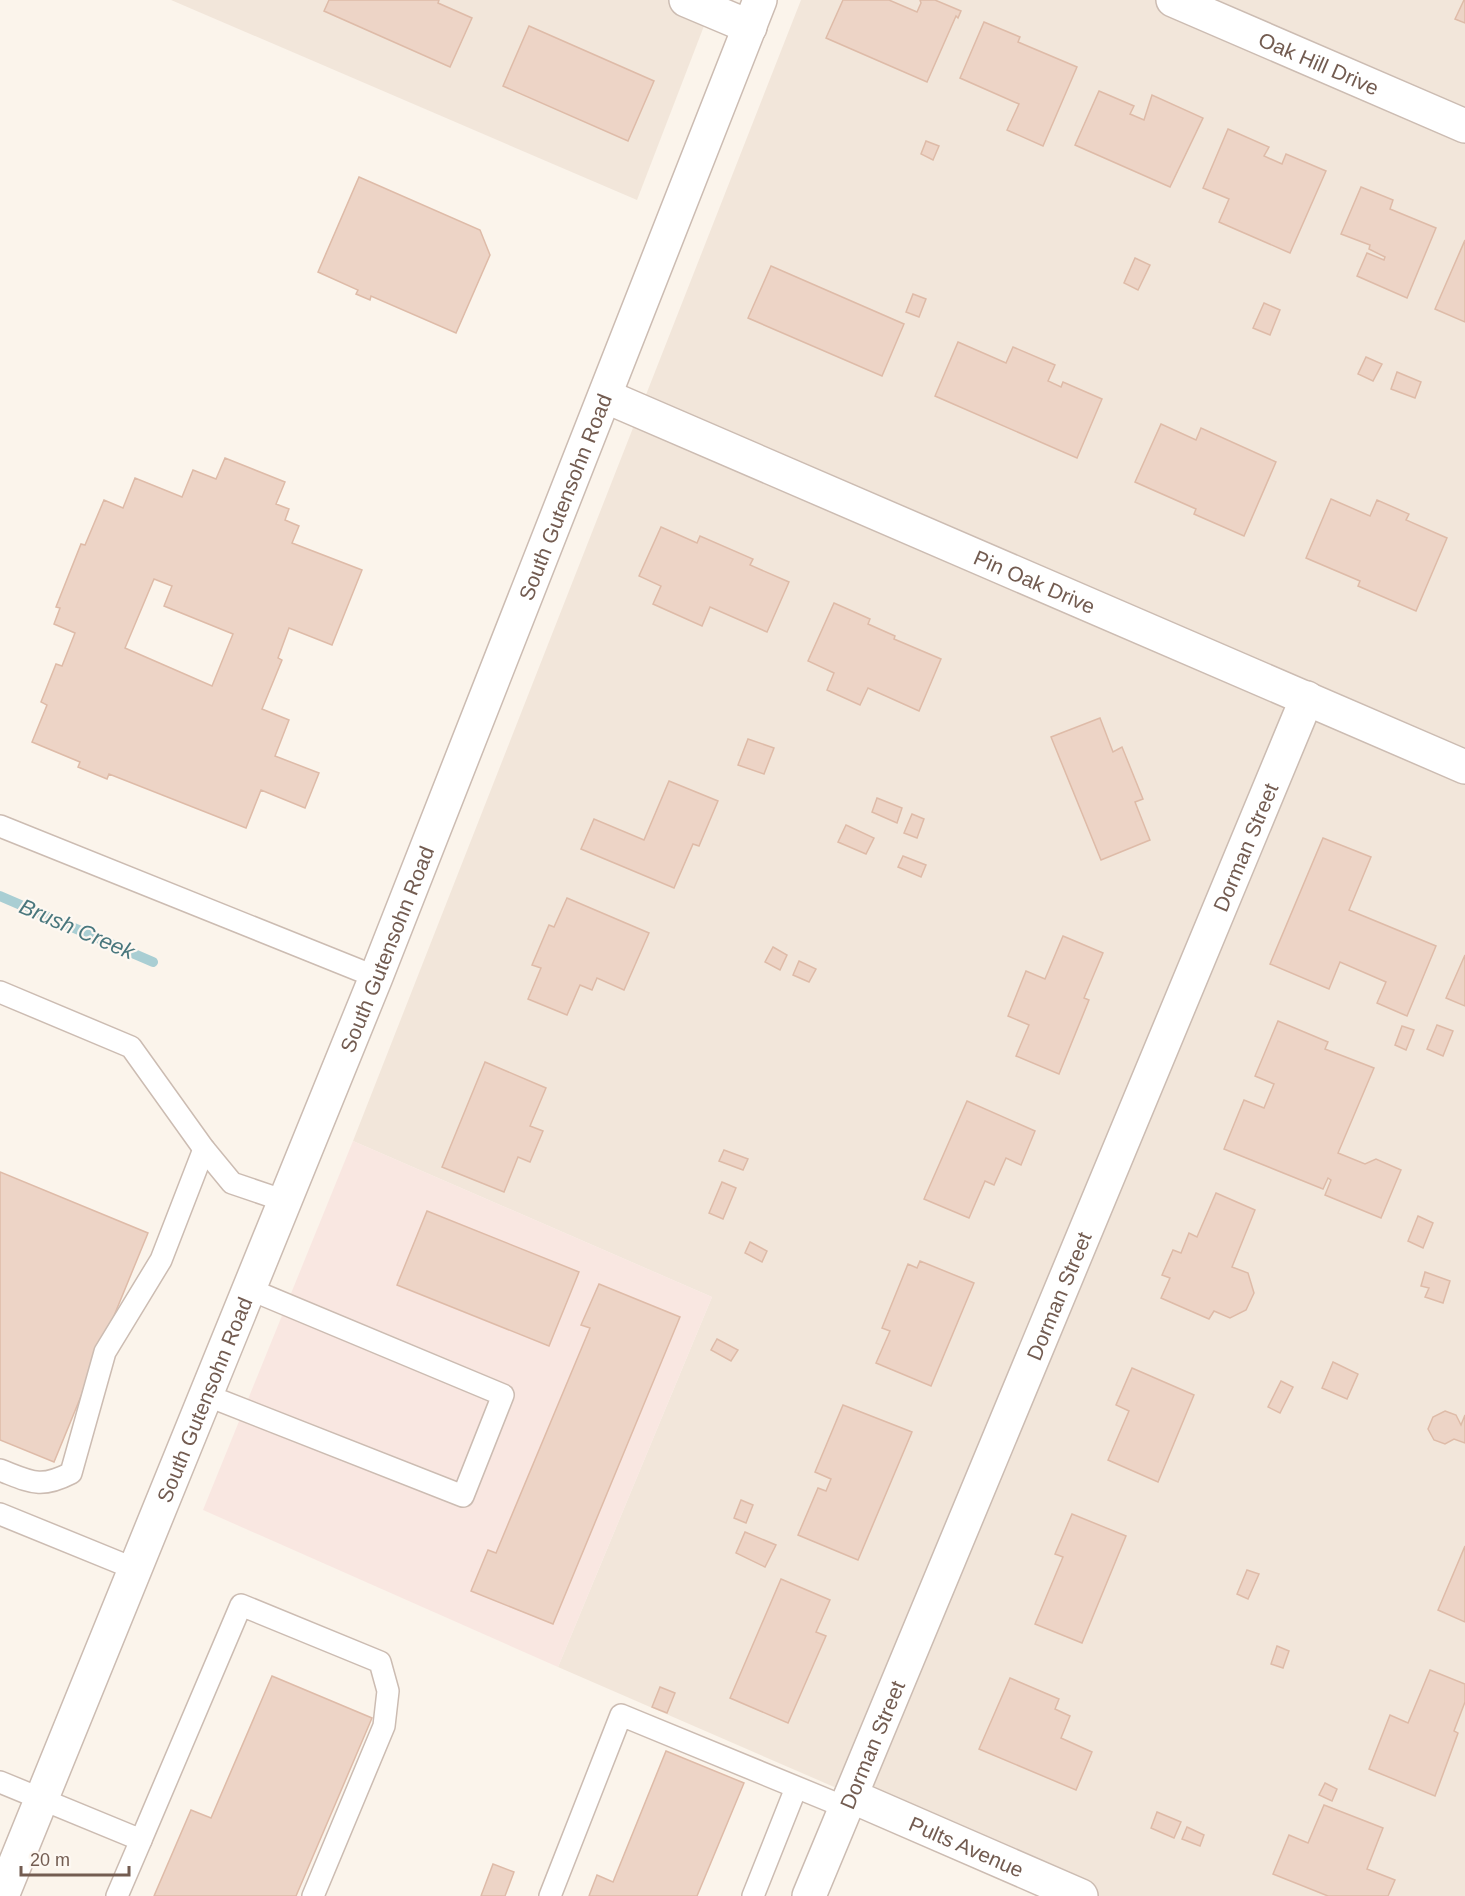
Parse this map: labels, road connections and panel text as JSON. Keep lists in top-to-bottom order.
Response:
{
  "streets": {
    "street": [
      "Oak Hill Drive",
      "South Gutensohn Road",
      "Pin Oak Drive",
      "Dorman Street",
      "Pults Avenue"
    ]
  },
  "crossings": [
    ["South Gutensohn Road", "Pin Oak Drive"],
    ["Pin Oak Drive", "Dorman Street"],
    ["Dorman Street", "Pults Avenue"]
  ],
  "water": ["Brush Creek"],
  "scale_bar": "20 m"
}
